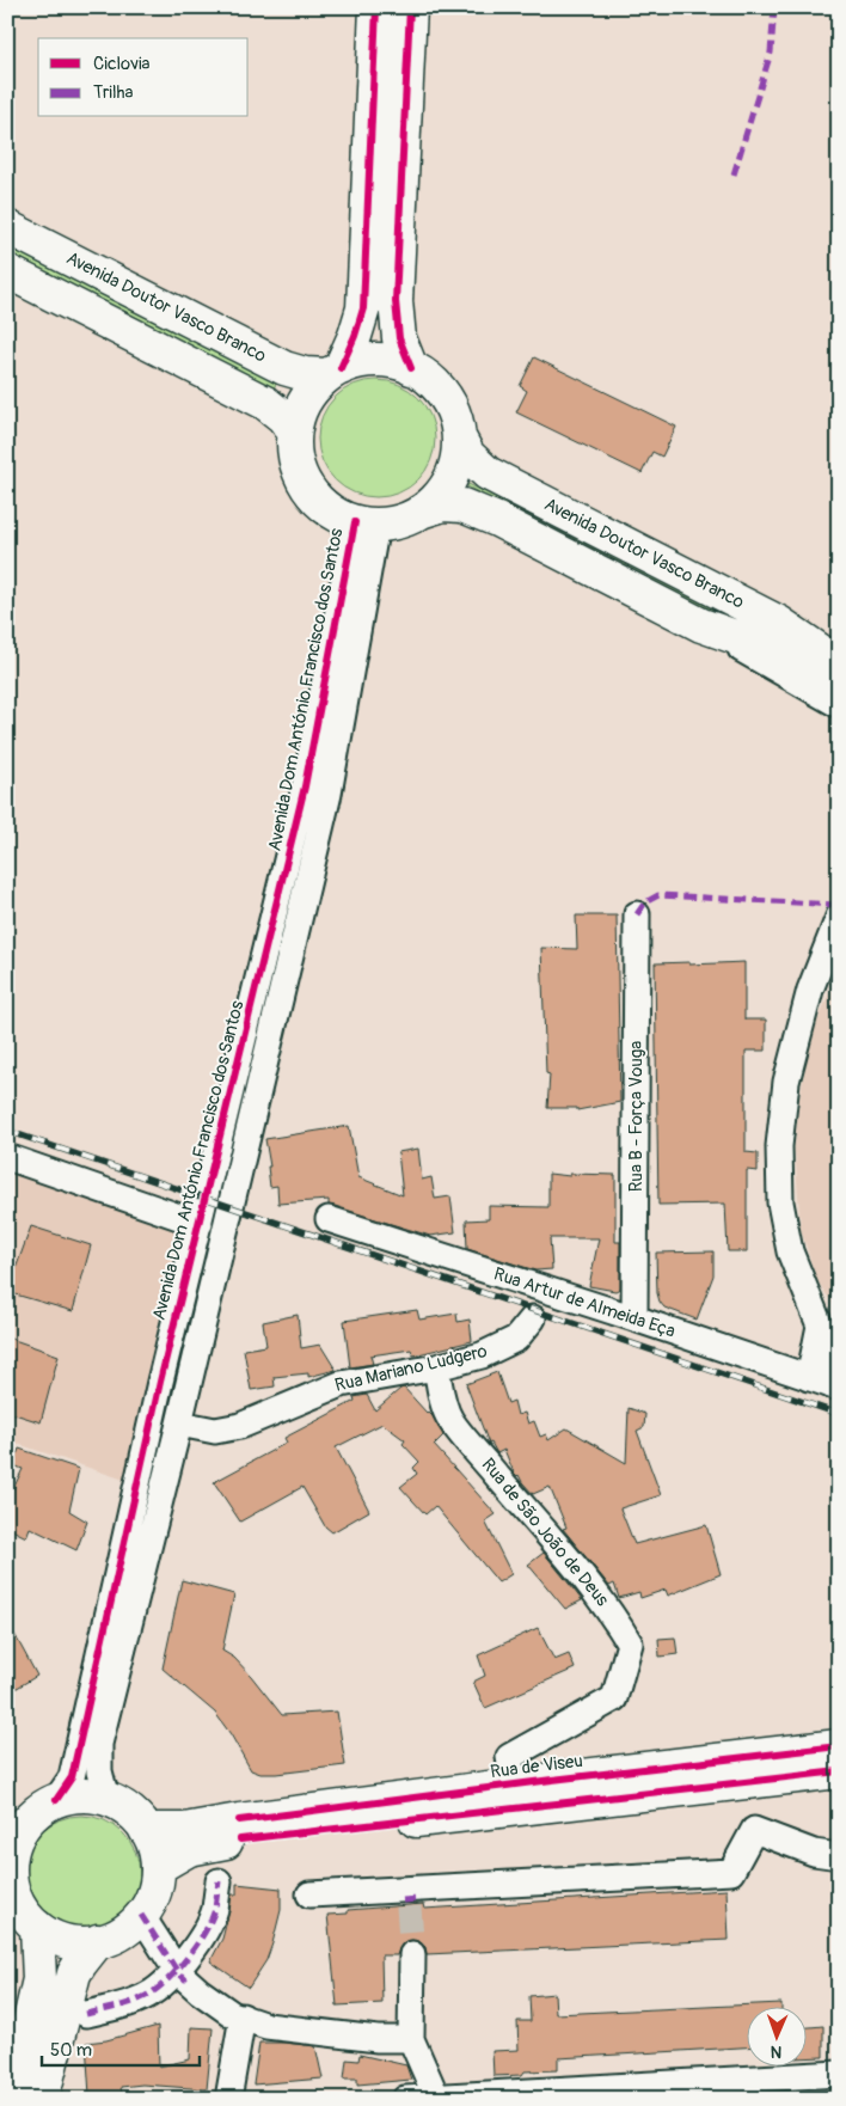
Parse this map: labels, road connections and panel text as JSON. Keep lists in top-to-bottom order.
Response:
{
  "streets": {
    "main road": ["Avenida Doutor Vasco Branco", "Rua de Viseu"],
    "street": [
      "Avenida Dom António Francisco dos Santos",
      "Rua B - Força Vouga",
      "Rua Artur de Almeida Eça",
      "Rua Mariano Ludgero",
      "Rua de São João de Deus"
    ]
  },
  "crossings": [
    ["Avenida Doutor Vasco Branco", "Avenida Dom António Francisco dos Santos"],
    ["Avenida Dom António Francisco dos Santos", "Rua de Viseu"],
    ["Rua B - Força Vouga", "Rua Artur de Almeida Eça"],
    ["Rua Mariano Ludgero", "Rua de São João de Deus"],
    ["Rua de São João de Deus", "Rua de Viseu"]
  ],
  "legend": ["Ciclovia", "Trilha"],
  "scale_bar": "50 m",
  "north": "bottom"
}
